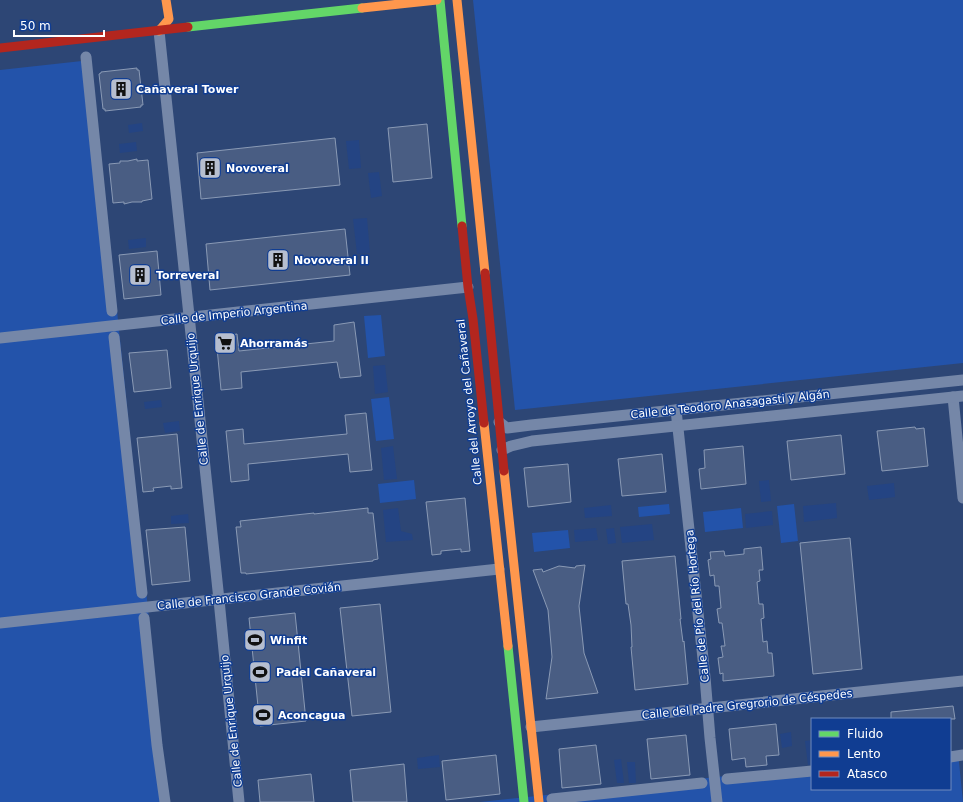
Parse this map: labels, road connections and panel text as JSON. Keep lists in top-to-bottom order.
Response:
{
  "streets": {
    "main road": ["Calle del Arroyo del Cañaveral"],
    "street": [
      "Calle de Imperio Argentina",
      "Calle de Enrique Urquijo",
      "Calle de Teodoro Anasagasti y Algán",
      "Calle de Francisco Grande Covián",
      "Calle de Pío del Río Hortega",
      "Calle del Padre Gregrorio de Céspedes"
    ]
  },
  "crossings": [
    ["Calle de Imperio Argentina", "Calle de Enrique Urquijo"],
    ["Calle de Imperio Argentina", "Calle del Arroyo del Cañaveral"],
    ["Calle de Enrique Urquijo", "Calle de Francisco Grande Covián"],
    ["Calle del Arroyo del Cañaveral", "Calle de Francisco Grande Covián"],
    ["Calle de Teodoro Anasagasti y Algán", "Calle de Pío del Río Hortega"],
    ["Calle de Pío del Río Hortega", "Calle del Padre Gregrorio de Céspedes"]
  ],
  "places": {
    "building": [
      "Cañaveral Tower",
      "Novoveral",
      "Novoveral II",
      "Torreveral"
    ],
    "supermarket": ["Ahorramás"],
    "sports": ["Winfit", "Padel Cañaveral", "Aconcagua"]
  },
  "legend": ["Fluido", "Lento", "Atasco"],
  "scale_bar": "50 m"
}
